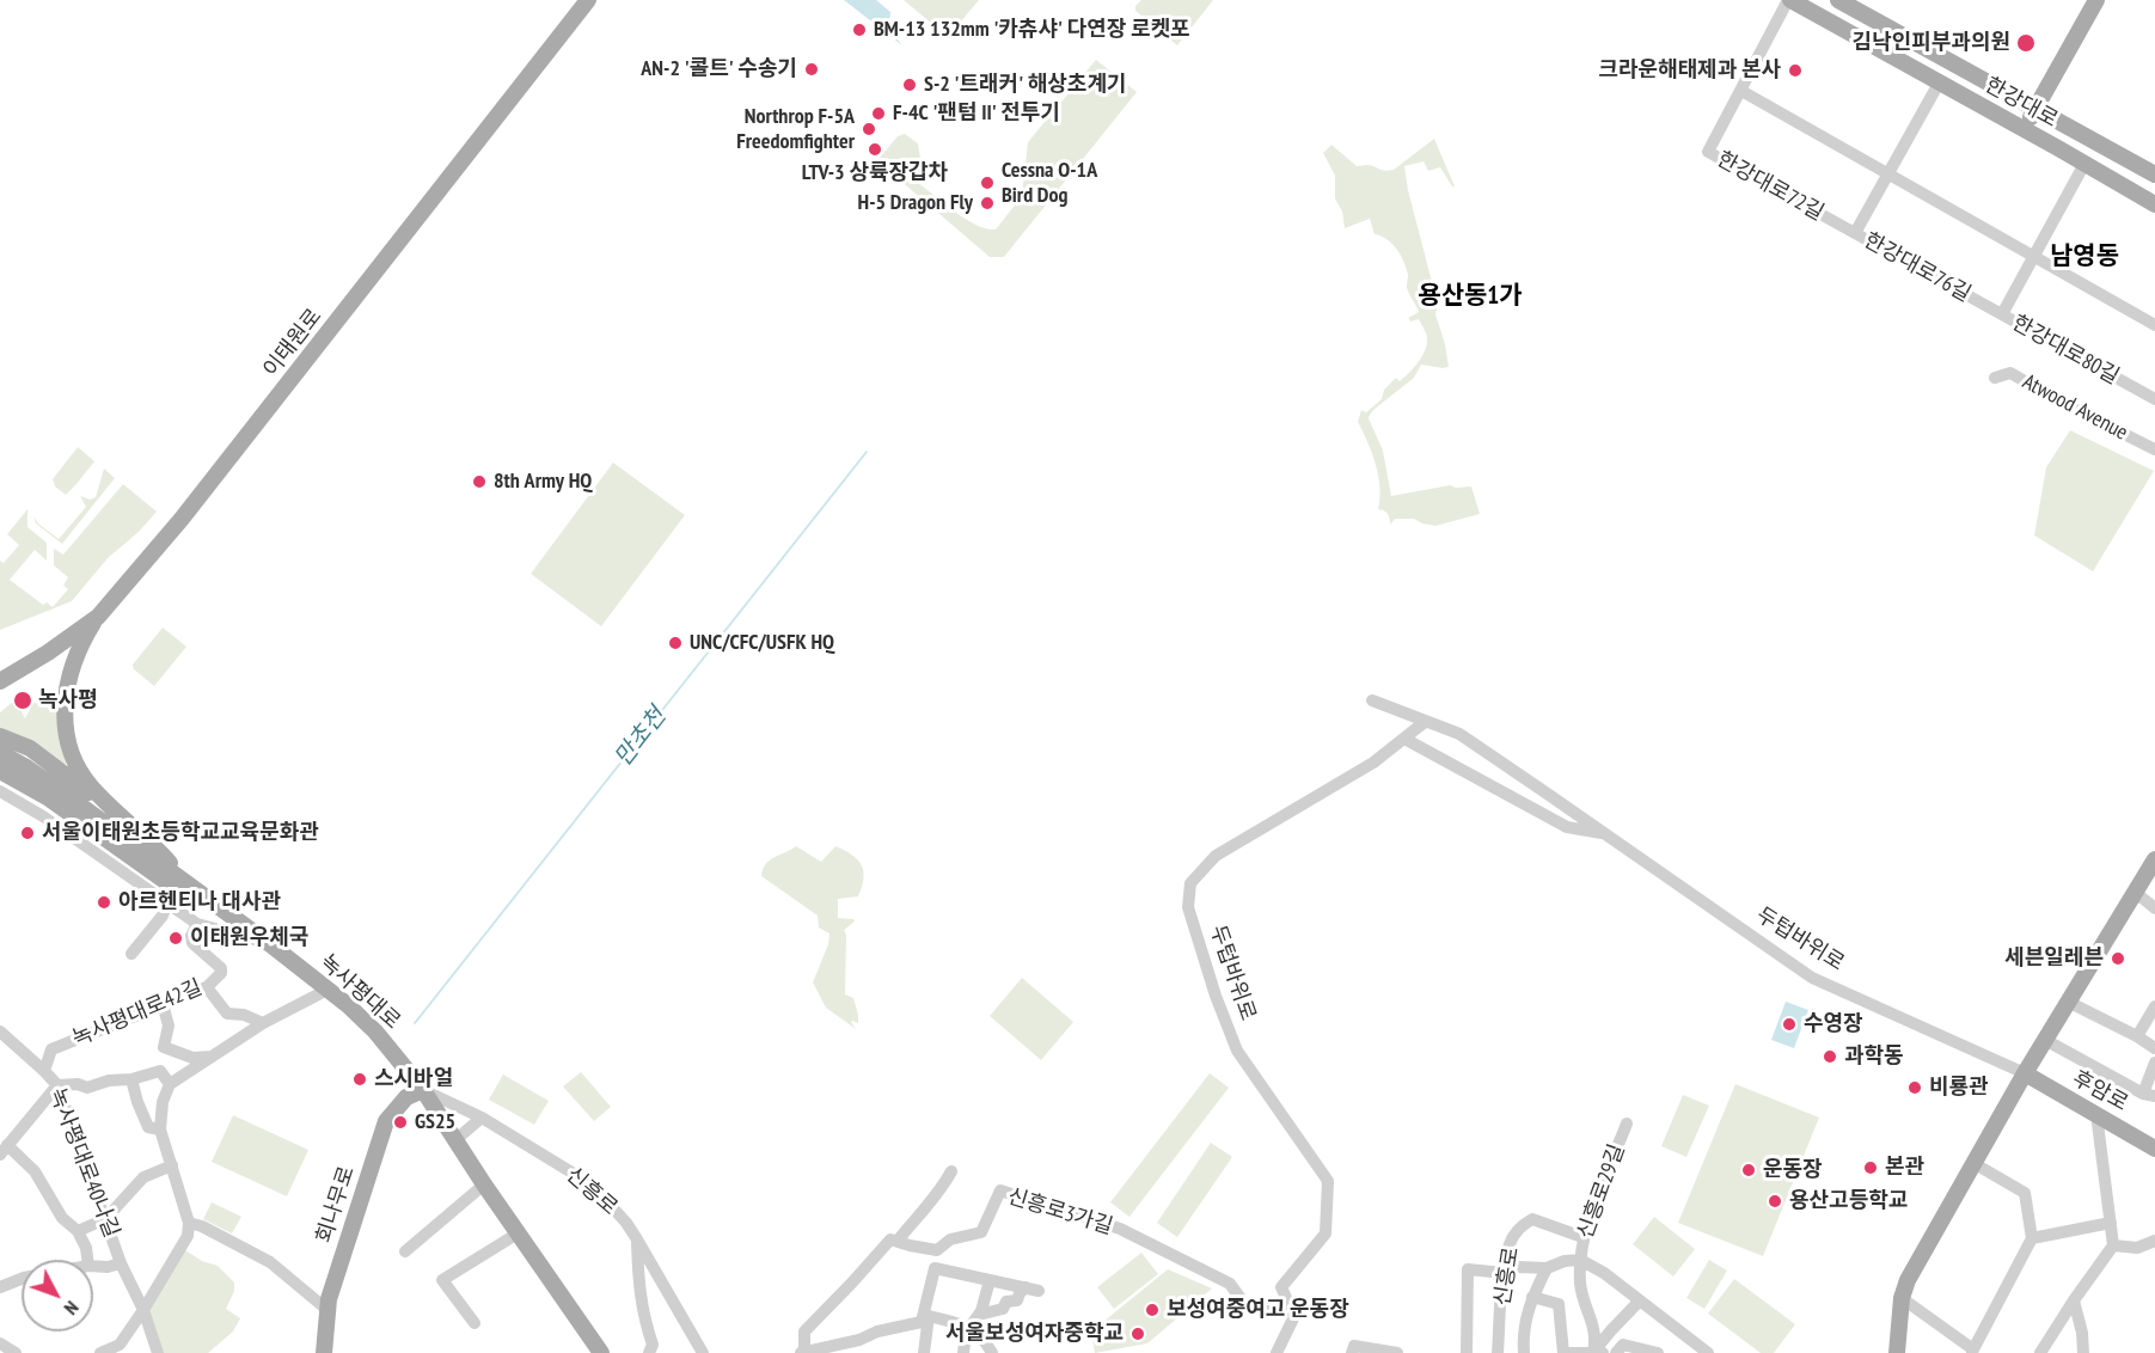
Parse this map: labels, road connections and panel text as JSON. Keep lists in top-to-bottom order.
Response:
{
  "streets": {
    "main road": [
      "한강대로",
      "이태원로",
      "녹사평대로",
      "후암로",
      "회나무로"
    ],
    "street": [
      "한강대로72길",
      "한강대로76길",
      "한강대로80길",
      "Atwood Avenue",
      "두텁바위로",
      "녹사평대로42길",
      "녹사평대로40나길",
      "신흥로",
      "신흥로29길",
      "신흥로3가길"
    ]
  },
  "crossings": [
    ["한강대로", "한강대로72길"],
    ["한강대로", "한강대로76길"],
    ["한강대로", "한강대로80길"],
    ["한강대로72길", "한강대로76길"],
    ["한강대로76길", "한강대로80길"],
    ["두텁바위로", "후암로"],
    ["두텁바위로", "신흥로3가길"],
    ["녹사평대로", "신흥로"],
    ["녹사평대로", "회나무로"],
    ["녹사평대로42길", "녹사평대로40나길"],
    ["신흥로", "신흥로29길"],
    ["신흥로", "회나무로"]
  ],
  "districts": ["남영동", "용산동1가"],
  "water": ["만초천"],
  "places": [
    "BM-13 132mm '카츄샤' 다연장 로켓포",
    "김낙인피부과의원",
    "AN-2 '콜트' 수송기",
    "크라운해태제과 본사",
    "S-2 '트래커' 해상초계기",
    "F-4C '팬텀 II' 전투기",
    "Northrop F-5A Freedomfighter",
    "LTV-3 상륙장갑차",
    "Cessna O-1A Bird Dog",
    "H-5 Dragon Fly",
    "8th Army HQ",
    "UNC/CFC/USFK HQ",
    "녹사평",
    "서울이태원초등학교교육문화관",
    "아르헨티나 대사관",
    "이태원우체국",
    "세븐일레븐",
    "수영장",
    "과학동",
    "스시바얼",
    "비룡관",
    "GS25",
    "본관",
    "운동장",
    "용산고등학교",
    "보성여중여고 운동장",
    "서울보성여자중학교"
  ],
  "north": "bottom right"
}
